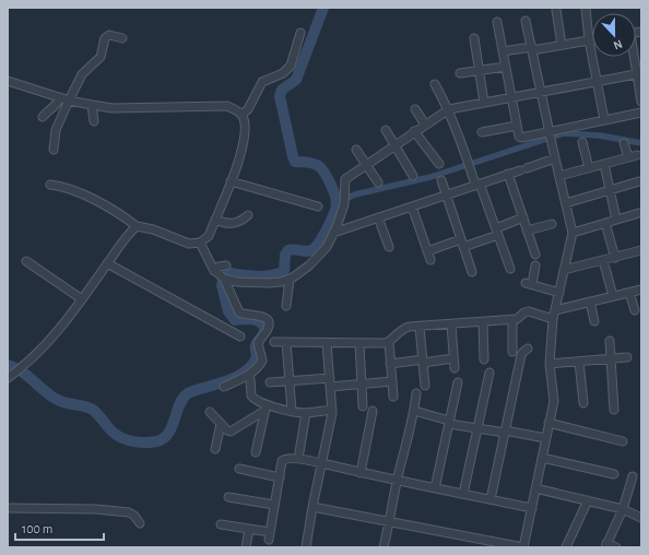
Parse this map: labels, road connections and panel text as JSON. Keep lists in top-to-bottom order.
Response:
{
  "scale_bar": "100 m",
  "north": "bottom"
}
